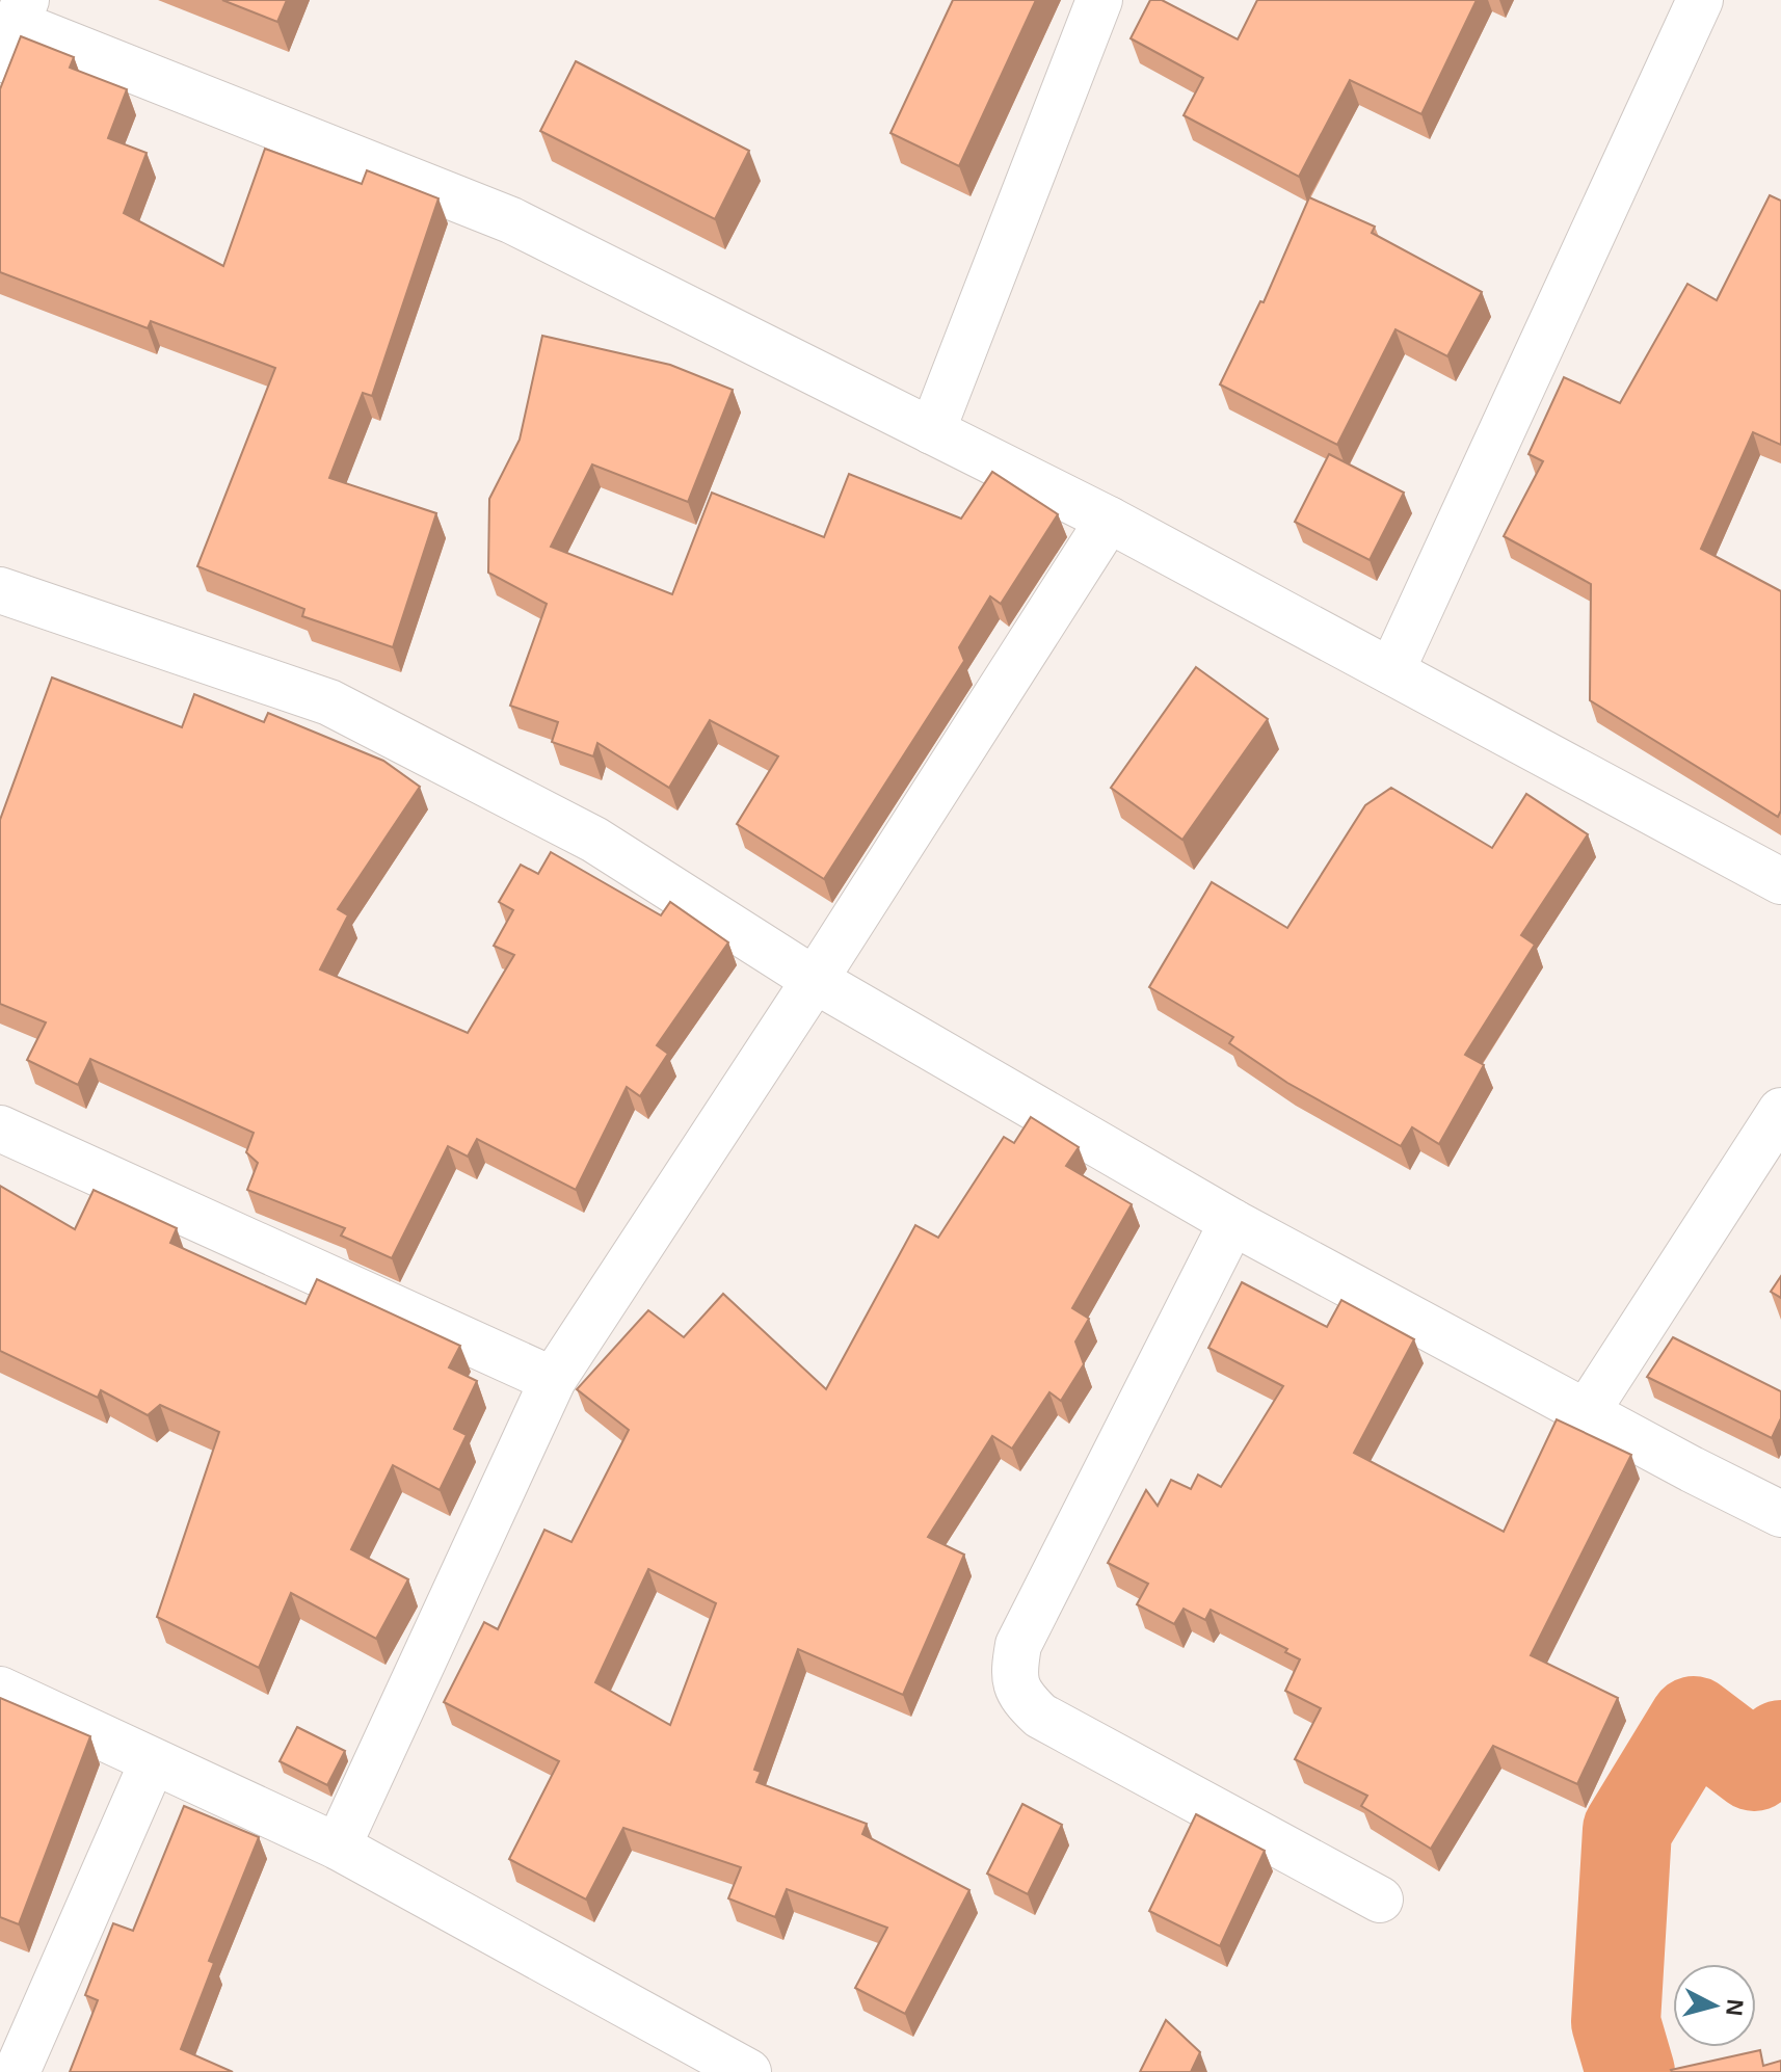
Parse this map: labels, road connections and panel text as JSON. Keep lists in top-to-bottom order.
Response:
{
  "north": "right"
}
